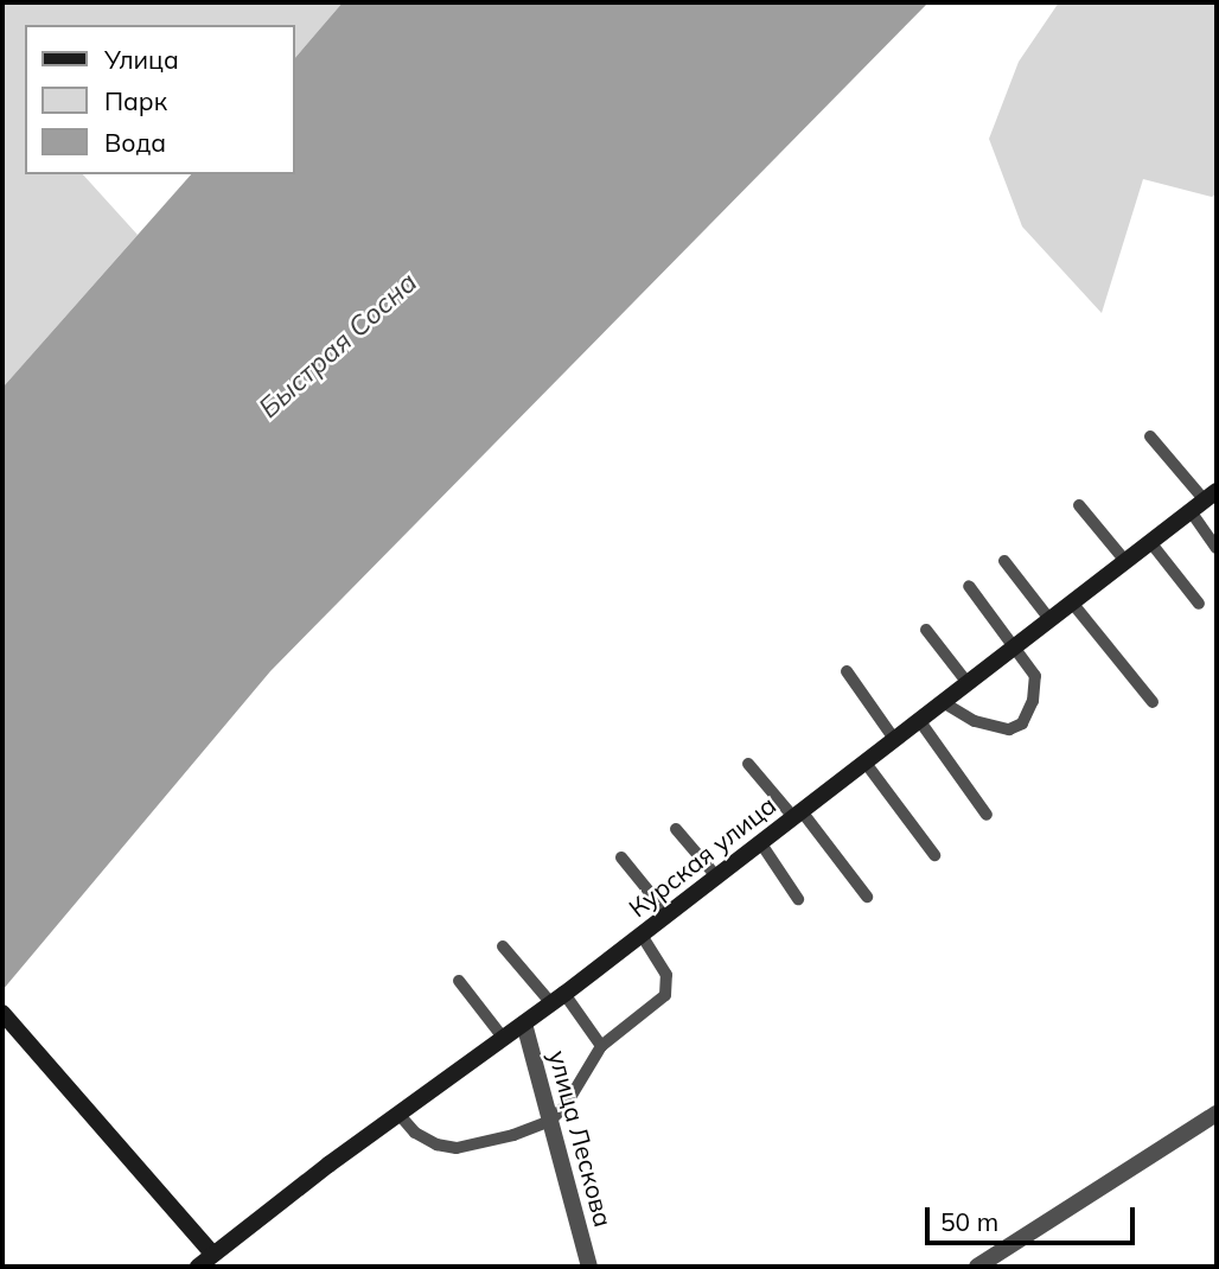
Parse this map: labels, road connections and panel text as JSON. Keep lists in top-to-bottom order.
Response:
{
  "streets": {
    "street": ["Курская улица", "улица Лескова"]
  },
  "crossings": [
    ["Курская улица", "улица Лескова"]
  ],
  "water": ["Быстрая Сосна"],
  "legend": ["Улица", "Парк", "Вода"],
  "scale_bar": "50 m"
}
